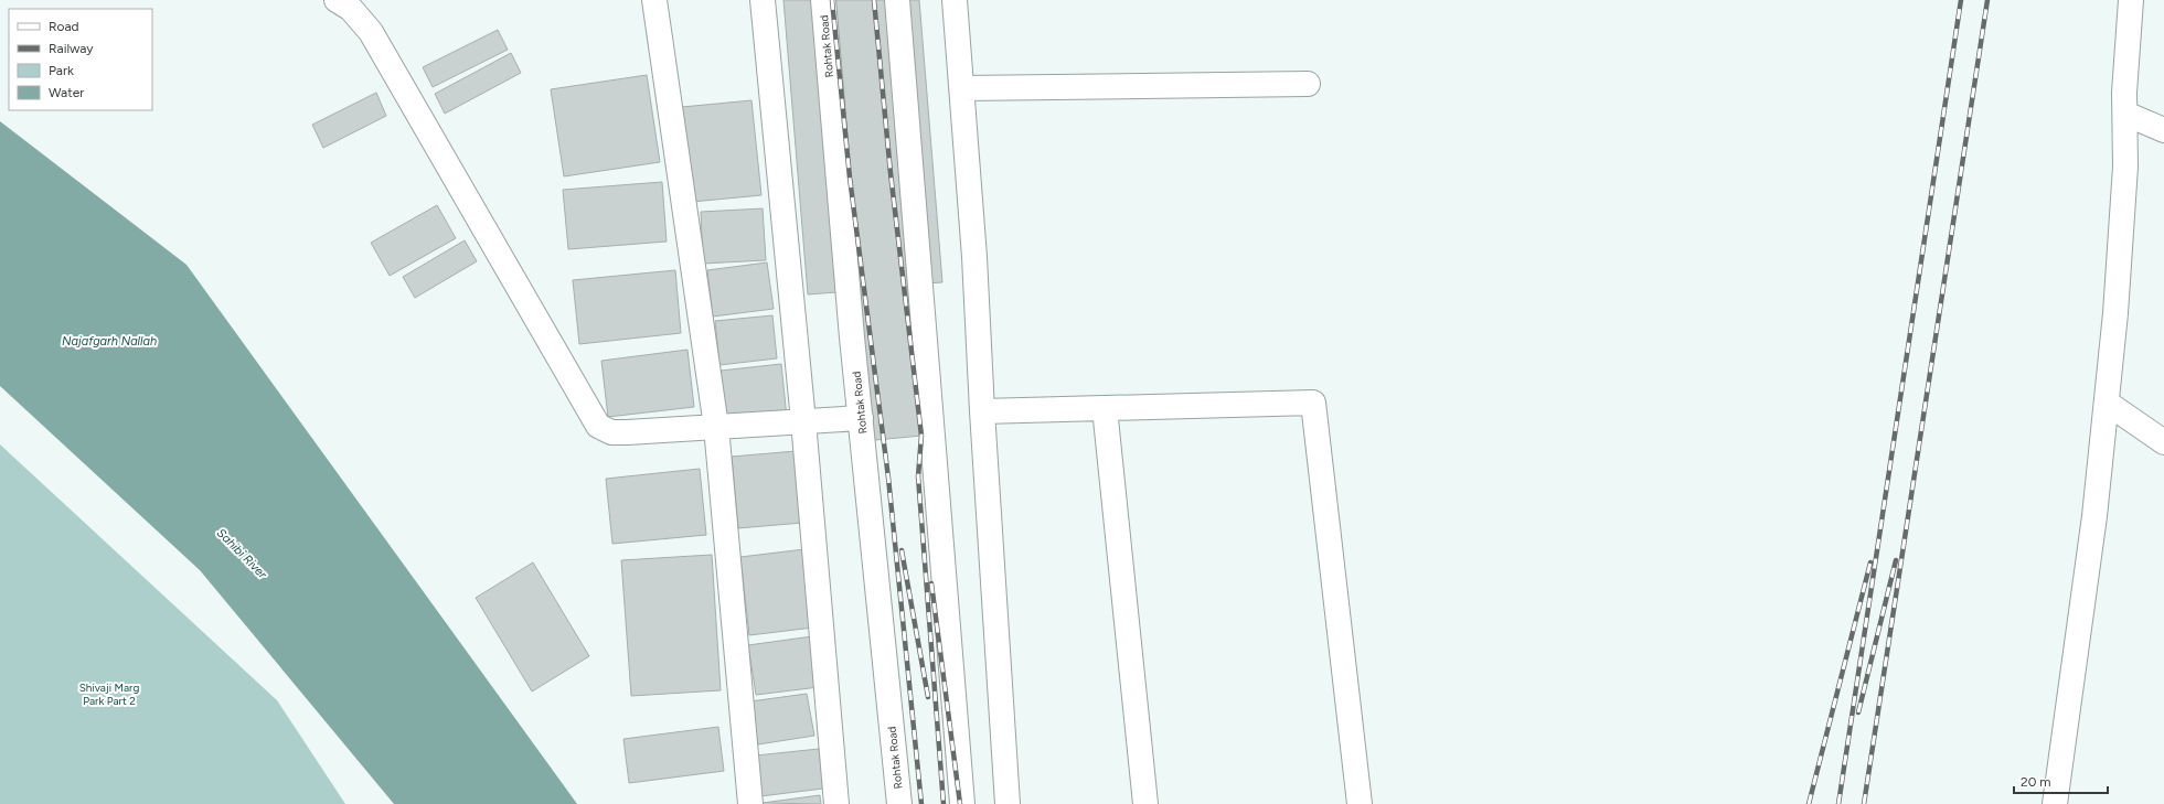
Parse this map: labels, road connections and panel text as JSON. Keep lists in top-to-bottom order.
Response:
{
  "streets": {
    "street": ["Rohtak Road"]
  },
  "water": ["Najafgarh Nallah", "Sahibi River"],
  "parks": ["Shivaji Marg Park Part 2"],
  "legend": [
    "Road",
    "Railway",
    "Park",
    "Water"
  ],
  "scale_bar": "20 m"
}
